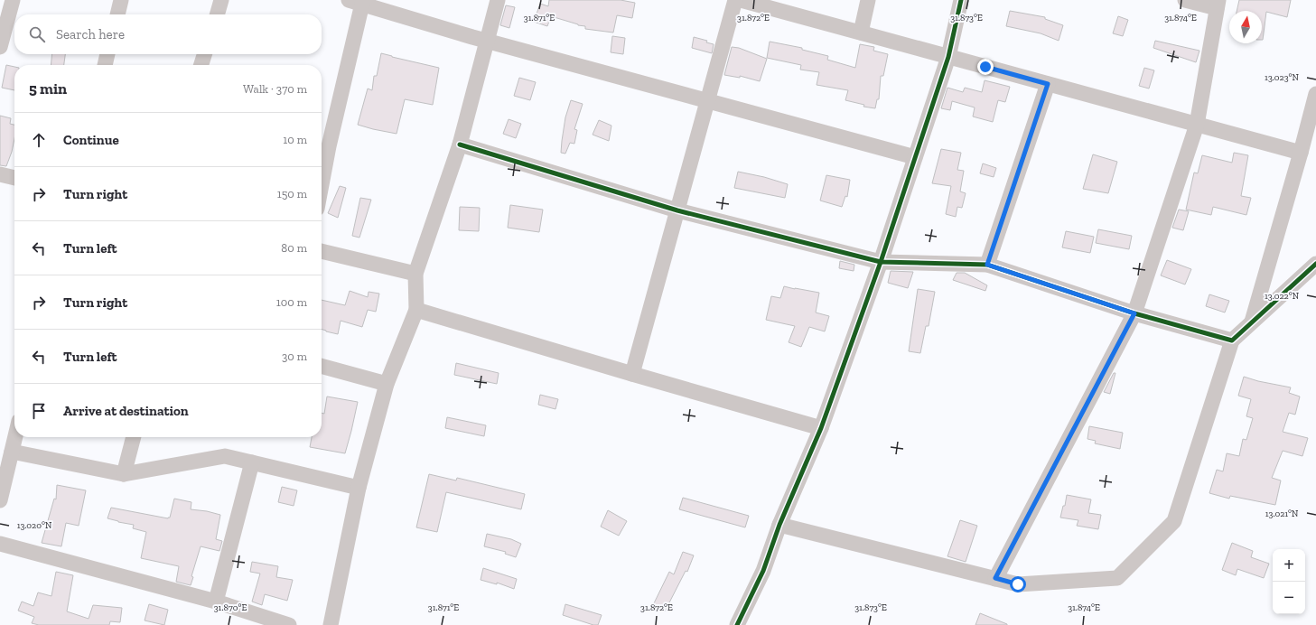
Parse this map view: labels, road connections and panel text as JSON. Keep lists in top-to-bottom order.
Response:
{
  "north": "top",
  "page": {
    "search": "Search here",
    "heading": ["5 min", "Walk · 370 m"],
    "list": [
      ["Continue", "10 m"],
      ["Turn right", "150 m"],
      ["Turn left", "80 m"],
      ["Turn right", "100 m"],
      ["Turn left", "30 m"],
      "Arrive at destination"
    ],
    "map_buttons": ["+", "−"]
  },
  "coordinates": [
    "31.871°E",
    "31.872°E",
    "31.873°E",
    "31.874°E",
    "13.023°N",
    "13.022°N",
    "13.021°N",
    "13.020°N",
    "31.870°E"
  ]
}
